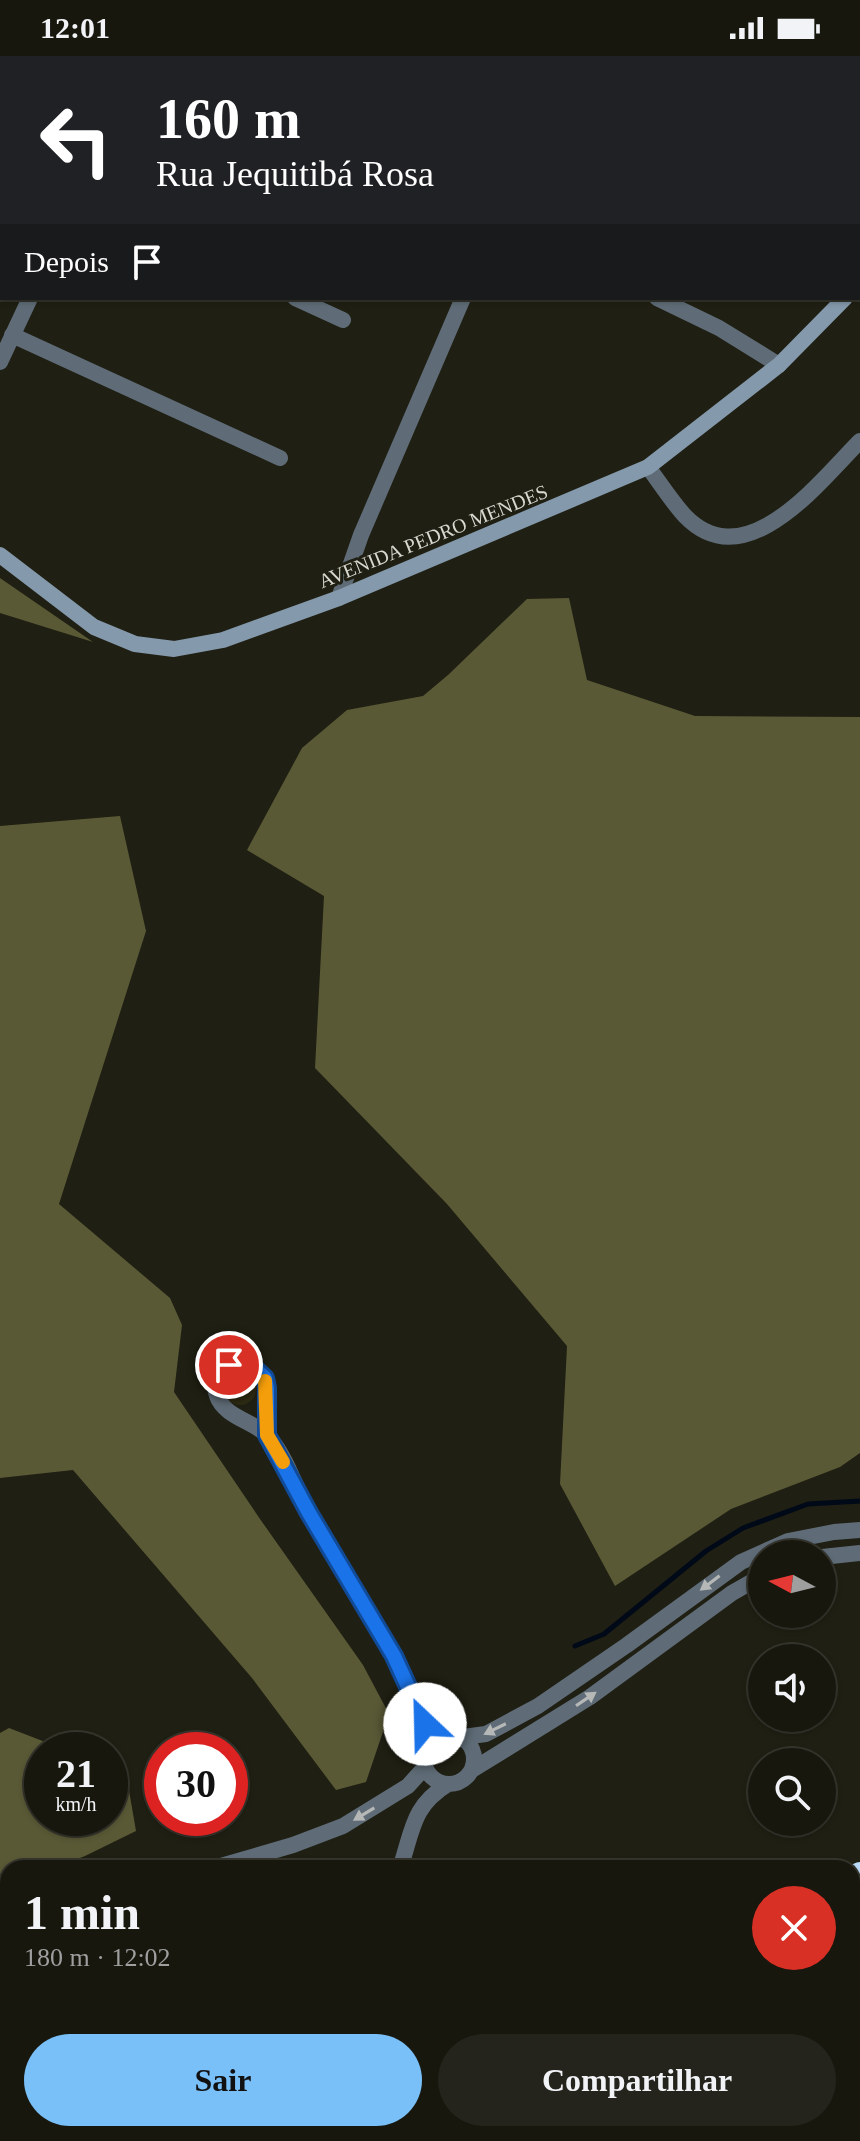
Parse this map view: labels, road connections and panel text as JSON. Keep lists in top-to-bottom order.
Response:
{
  "streets": {
    "street": ["AVENIDA PEDRO MENDES"]
  },
  "north": "left",
  "page": {
    "status": "12:01",
    "turn": ["160 m", "Rua Jequitibá Rosa"],
    "then": "Depois",
    "speed": "21 km/h",
    "limit": "30",
    "heading": ["1 min", "180 m · 12:02"],
    "buttons": ["Sair", "Compartilhar"]
  }
}
